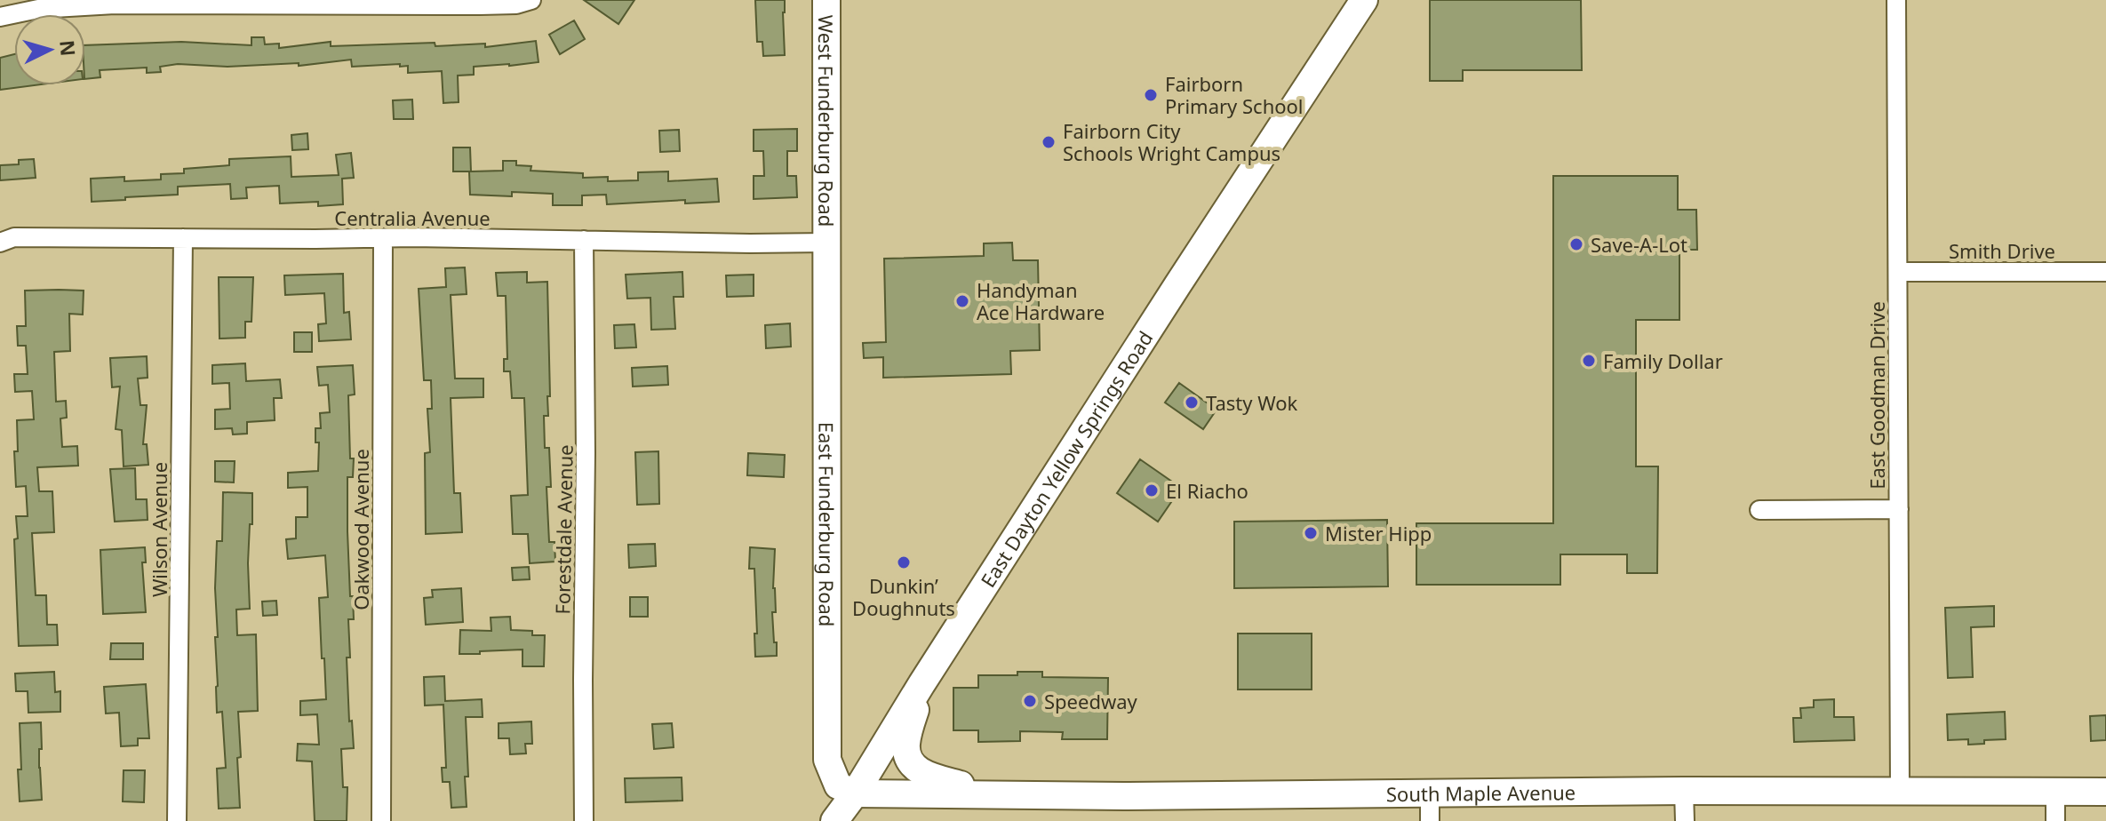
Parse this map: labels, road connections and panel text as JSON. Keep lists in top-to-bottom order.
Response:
{
  "streets": {
    "main road": [
      "West Funderburg Road",
      "East Dayton Yellow Springs Road",
      "East Funderburg Road",
      "South Maple Avenue"
    ],
    "street": [
      "Centralia Avenue",
      "Smith Drive",
      "East Goodman Drive",
      "Wilson Avenue",
      "Oakwood Avenue",
      "Forestdale Avenue"
    ]
  },
  "crossings": [
    ["West Funderburg Road", "Centralia Avenue"],
    ["West Funderburg Road", "East Funderburg Road"],
    ["Centralia Avenue", "East Funderburg Road"],
    ["Centralia Avenue", "Wilson Avenue"],
    ["Centralia Avenue", "Oakwood Avenue"],
    ["Centralia Avenue", "Forestdale Avenue"],
    ["Smith Drive", "East Goodman Drive"],
    ["East Goodman Drive", "South Maple Avenue"],
    ["East Dayton Yellow Springs Road", "East Funderburg Road"],
    ["East Dayton Yellow Springs Road", "South Maple Avenue"],
    ["East Funderburg Road", "South Maple Avenue"]
  ],
  "places": [
    "Fairborn Primary School",
    "Fairborn City Schools Wright Campus",
    "Save-A-Lot",
    "Handyman Ace Hardware",
    "Family Dollar",
    "Tasty Wok",
    "El Riacho",
    "Mister Hipp",
    "Dunkin’ Doughnuts",
    "Speedway"
  ],
  "north": "right"
}
